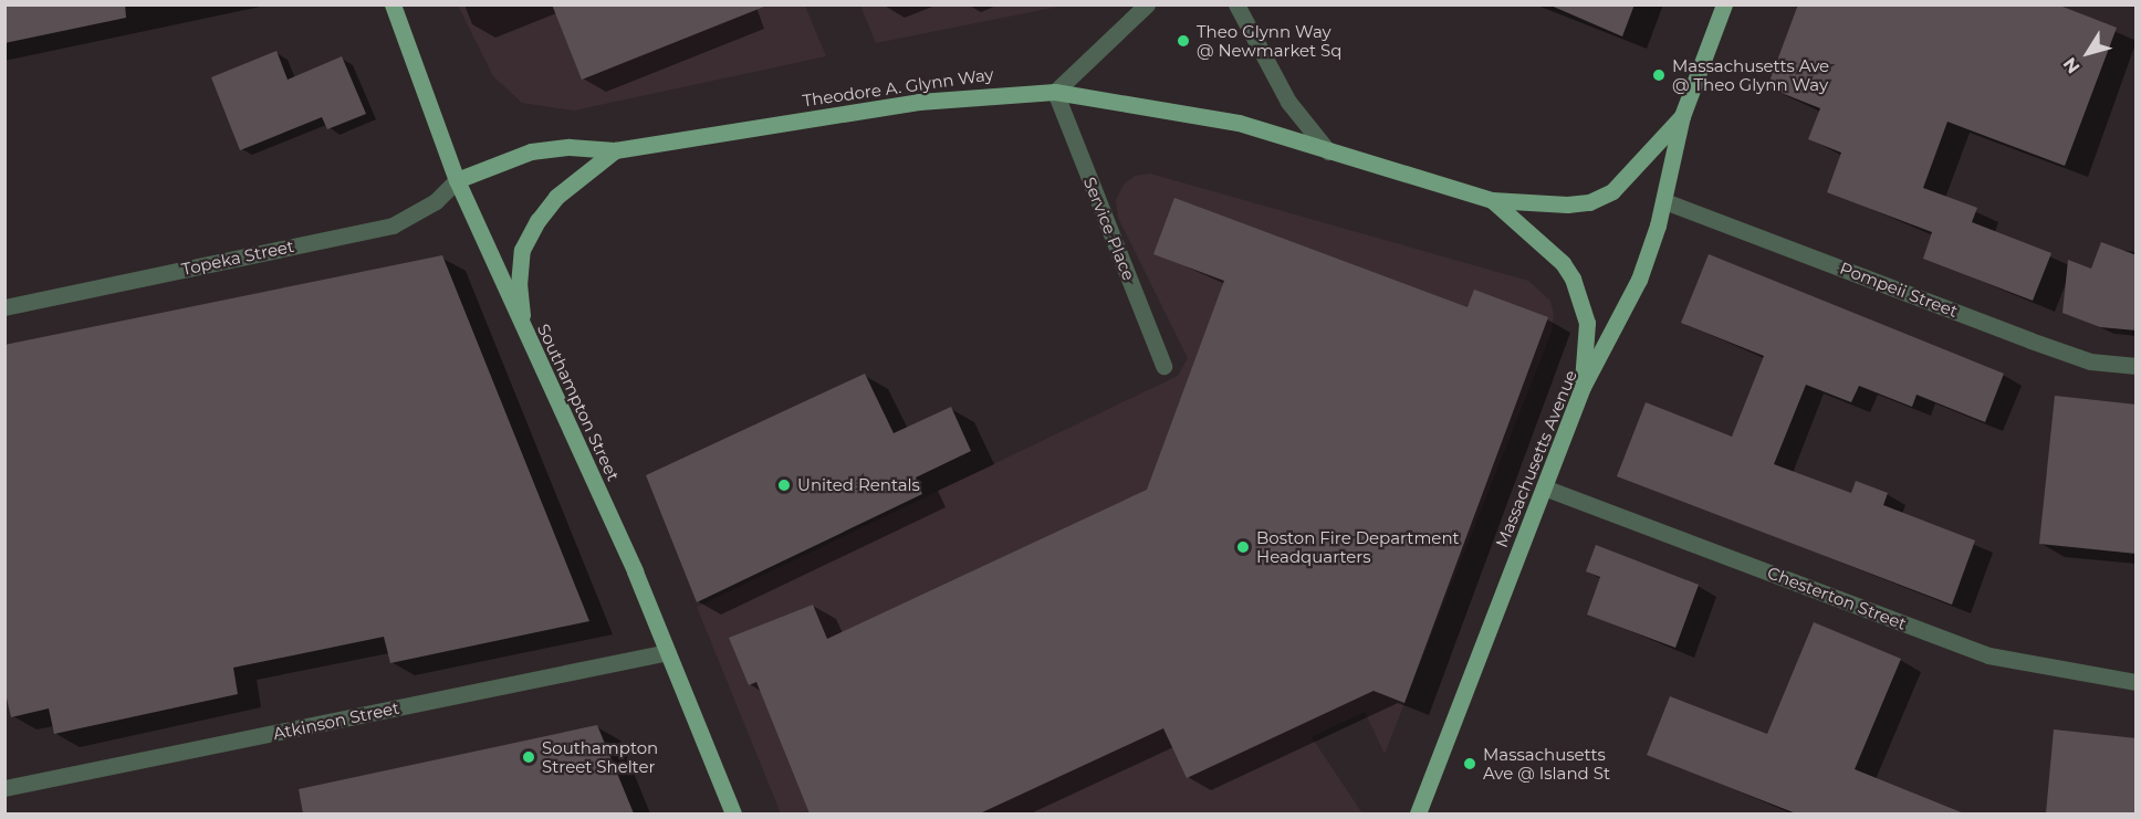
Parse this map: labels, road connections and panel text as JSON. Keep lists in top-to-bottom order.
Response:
{
  "streets": {
    "main road": ["Theodore A. Glynn Way", "Southampton Street", "Massachusetts Avenue"],
    "street": [
      "Service Place",
      "Topeka Street",
      "Pompeii Street",
      "Chesterton Street",
      "Atkinson Street"
    ]
  },
  "crossings": [
    ["Theodore A. Glynn Way", "Service Place"],
    ["Theodore A. Glynn Way", "Topeka Street"],
    ["Theodore A. Glynn Way", "Southampton Street"],
    ["Topeka Street", "Southampton Street"],
    ["Pompeii Street", "Massachusetts Avenue"],
    ["Southampton Street", "Atkinson Street"],
    ["Massachusetts Avenue", "Chesterton Street"]
  ],
  "places": [
    "Theo Glynn Way @ Newmarket Sq",
    "Massachusetts Ave @ Theo Glynn Way",
    "United Rentals",
    "Boston Fire Department Headquarters",
    "Southampton Street Shelter",
    "Massachusetts Ave @ Island St"
  ],
  "north": "bottom left"
}
